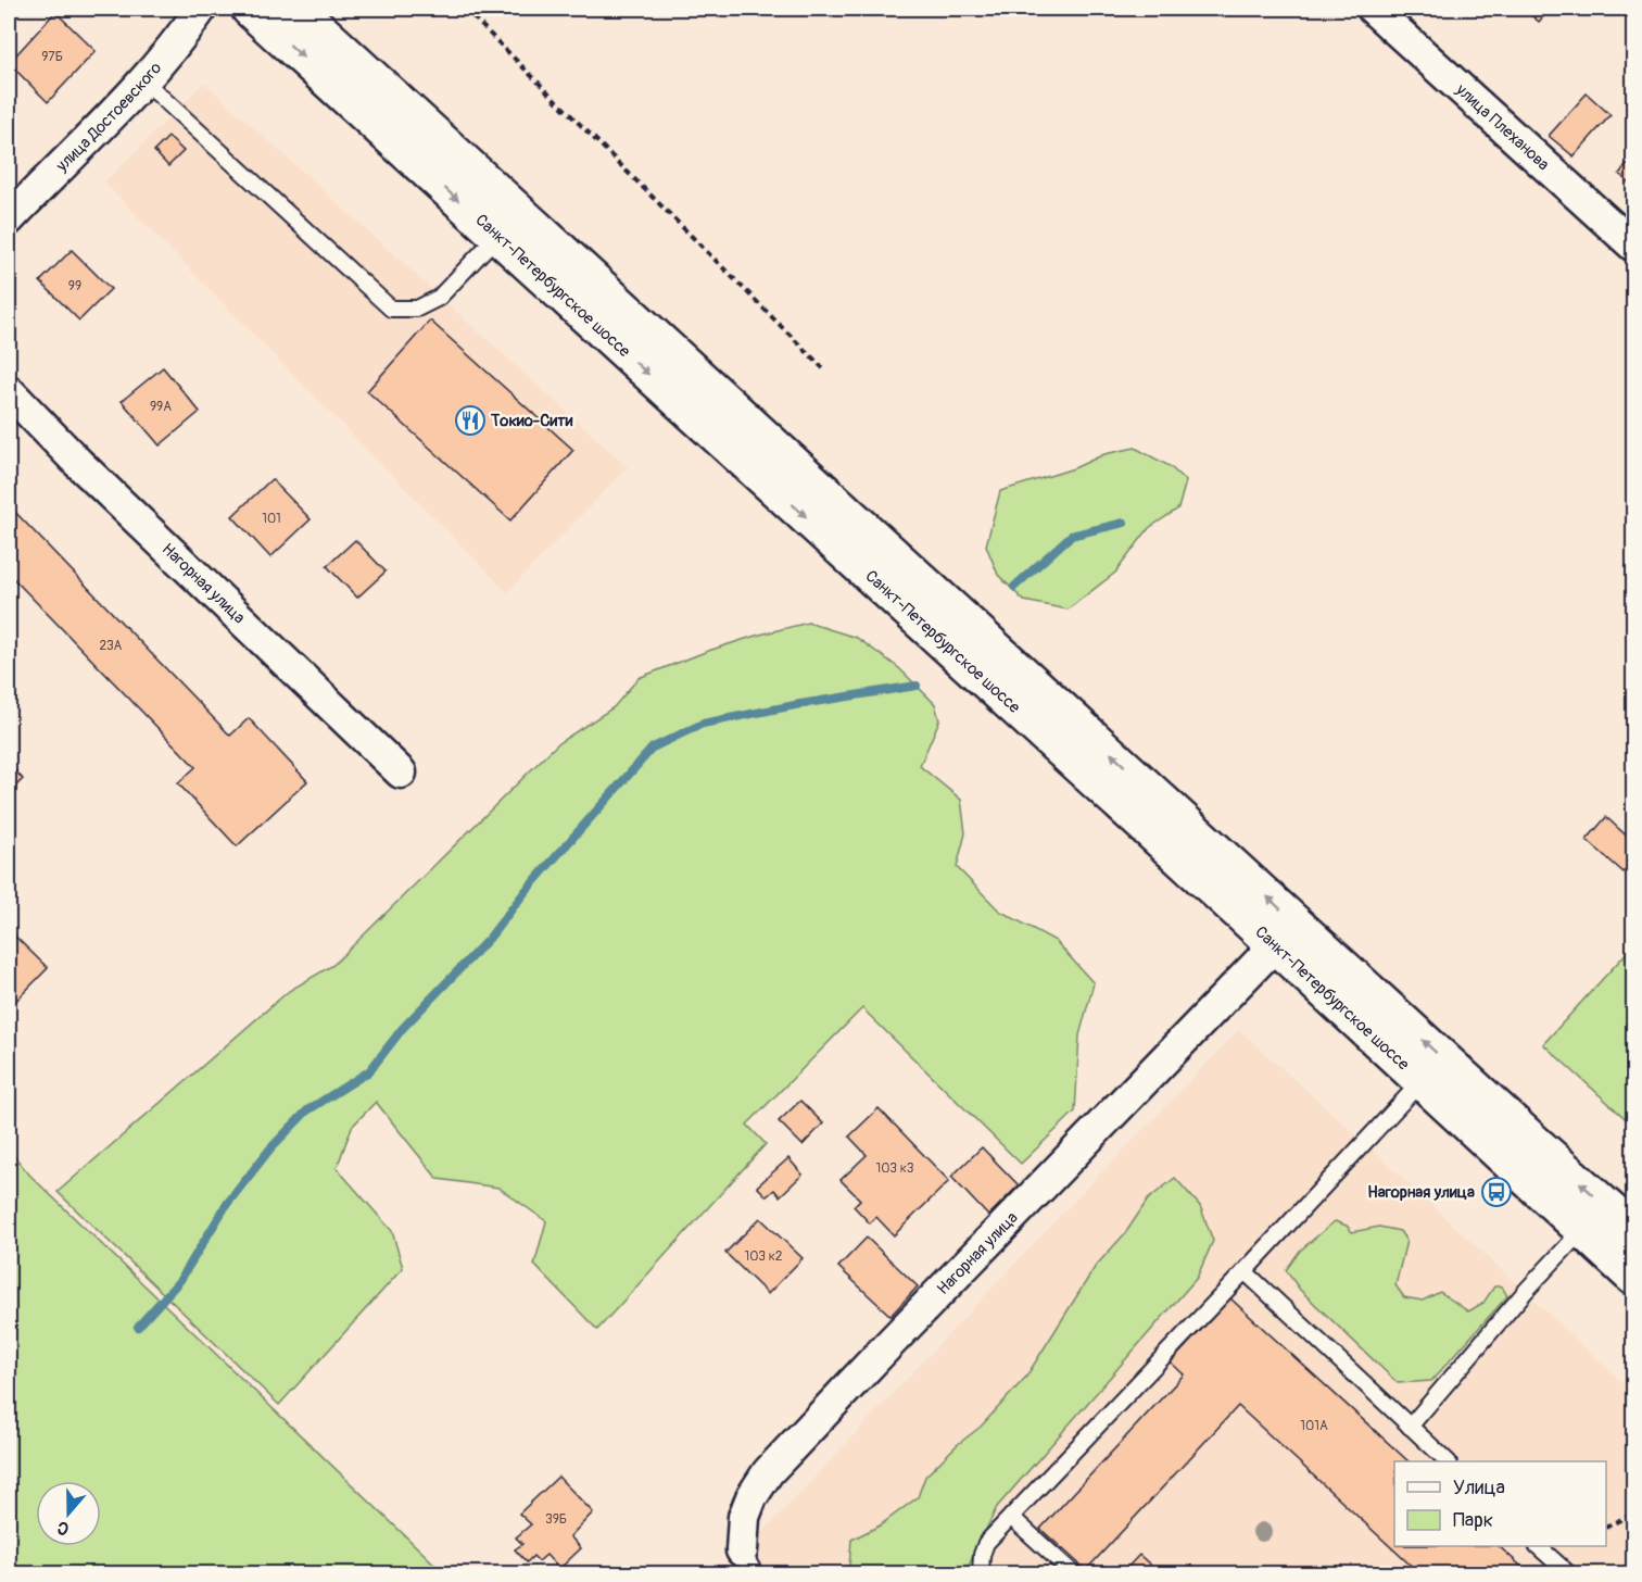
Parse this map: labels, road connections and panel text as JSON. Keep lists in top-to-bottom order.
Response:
{
  "streets": {
    "main road": ["Санкт-Петербургское шоссе"],
    "street": ["улица Достоевского", "улица Плеханова", "Нагорная улица"]
  },
  "crossings": [
    ["Санкт-Петербургское шоссе", "Нагорная улица"]
  ],
  "places": {
    "restaurant": ["Токио-Сити"],
    "bus stop": ["Нагорная улица"]
  },
  "house_numbers": [
    "97Б",
    "99",
    "99А",
    "101",
    "23А",
    "103 к3",
    "103 к2",
    "101А",
    "39Б"
  ],
  "legend": ["Улица", "Парк"],
  "north": "bottom"
}
